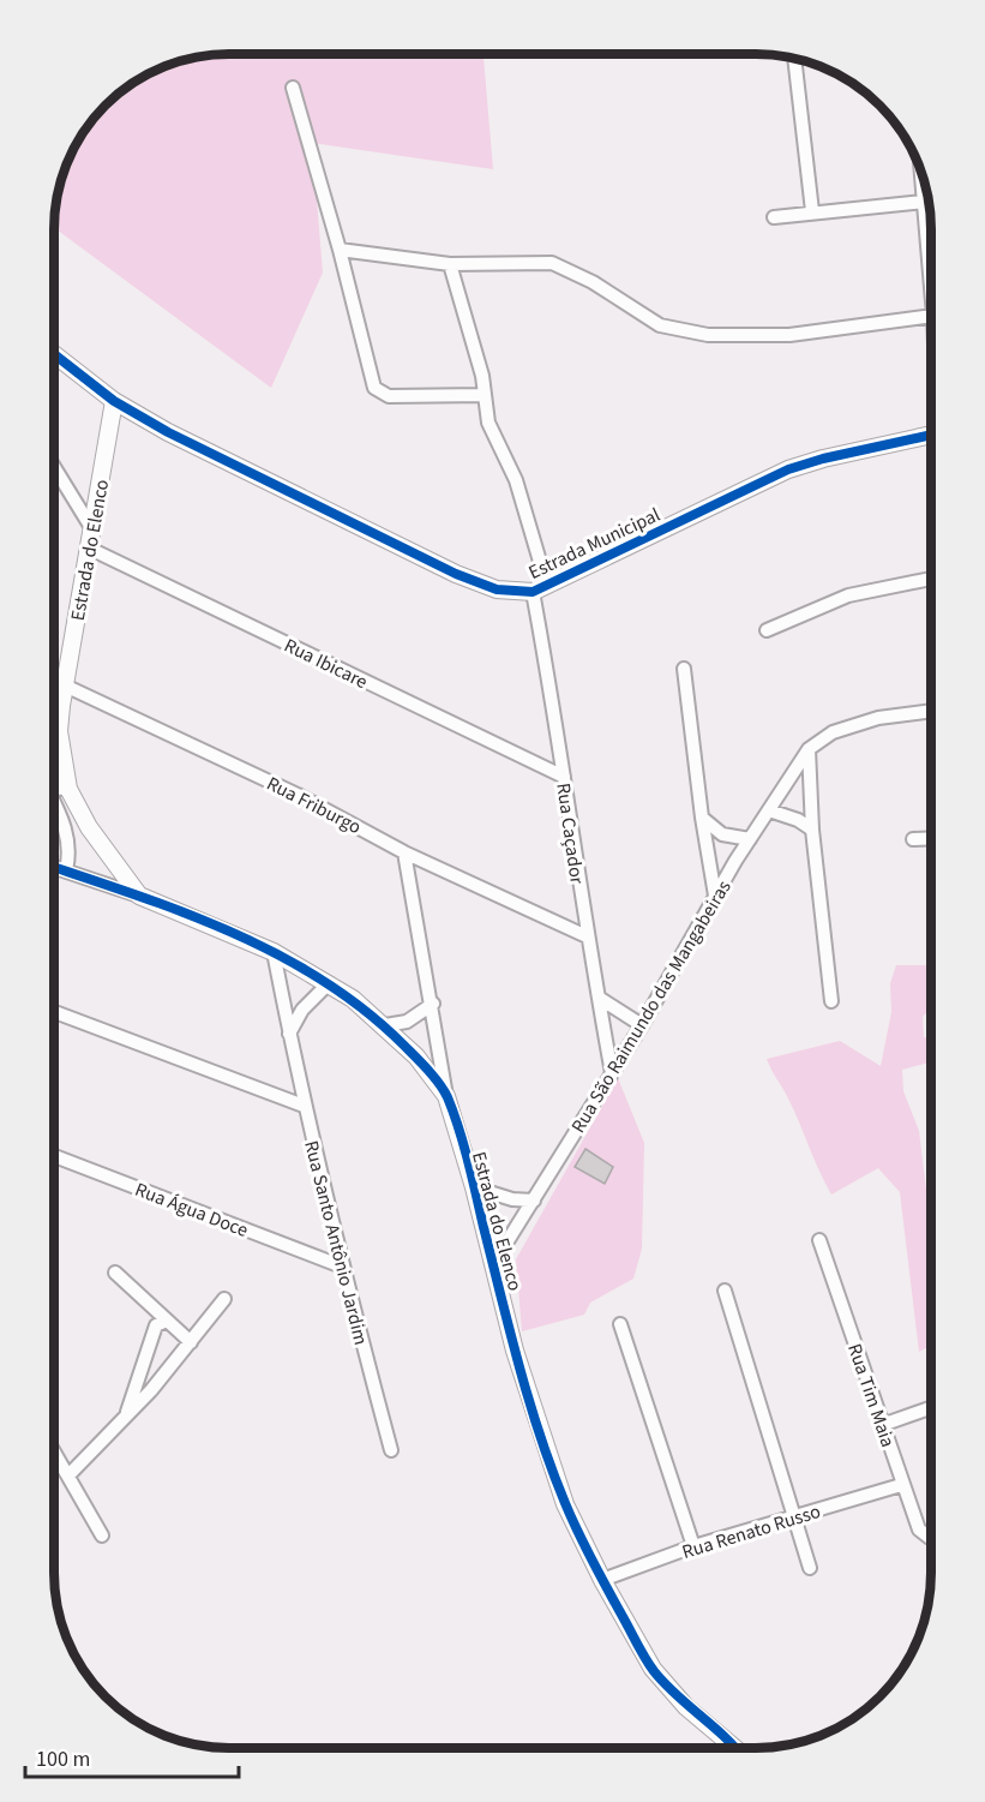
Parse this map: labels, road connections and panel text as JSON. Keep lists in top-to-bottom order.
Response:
{
  "streets": {
    "street": [
      "Estrada Municipal",
      "Estrada do Elenco",
      "Rua Ibicare",
      "Rua Friburgo",
      "Rua Caçador",
      "Rua São Raimundo das Mangabeiras",
      "Rua Água Doce",
      "Rua Santo Antônio Jardim",
      "Rua Tim Maia",
      "Rua Renato Russo"
    ]
  },
  "crossings": [
    ["Estrada Municipal", "Estrada do Elenco"],
    ["Estrada Municipal", "Rua Caçador"],
    ["Estrada do Elenco", "Rua Ibicare"],
    ["Estrada do Elenco", "Rua Friburgo"],
    ["Estrada do Elenco", "Rua São Raimundo das Mangabeiras"],
    ["Estrada do Elenco", "Rua Santo Antônio Jardim"],
    ["Estrada do Elenco", "Rua Renato Russo"],
    ["Rua Ibicare", "Rua Caçador"],
    ["Rua Friburgo", "Rua Caçador"],
    ["Rua Caçador", "Rua São Raimundo das Mangabeiras"],
    ["Rua Água Doce", "Rua Santo Antônio Jardim"],
    ["Rua Tim Maia", "Rua Renato Russo"]
  ],
  "scale_bar": "100 m"
}
